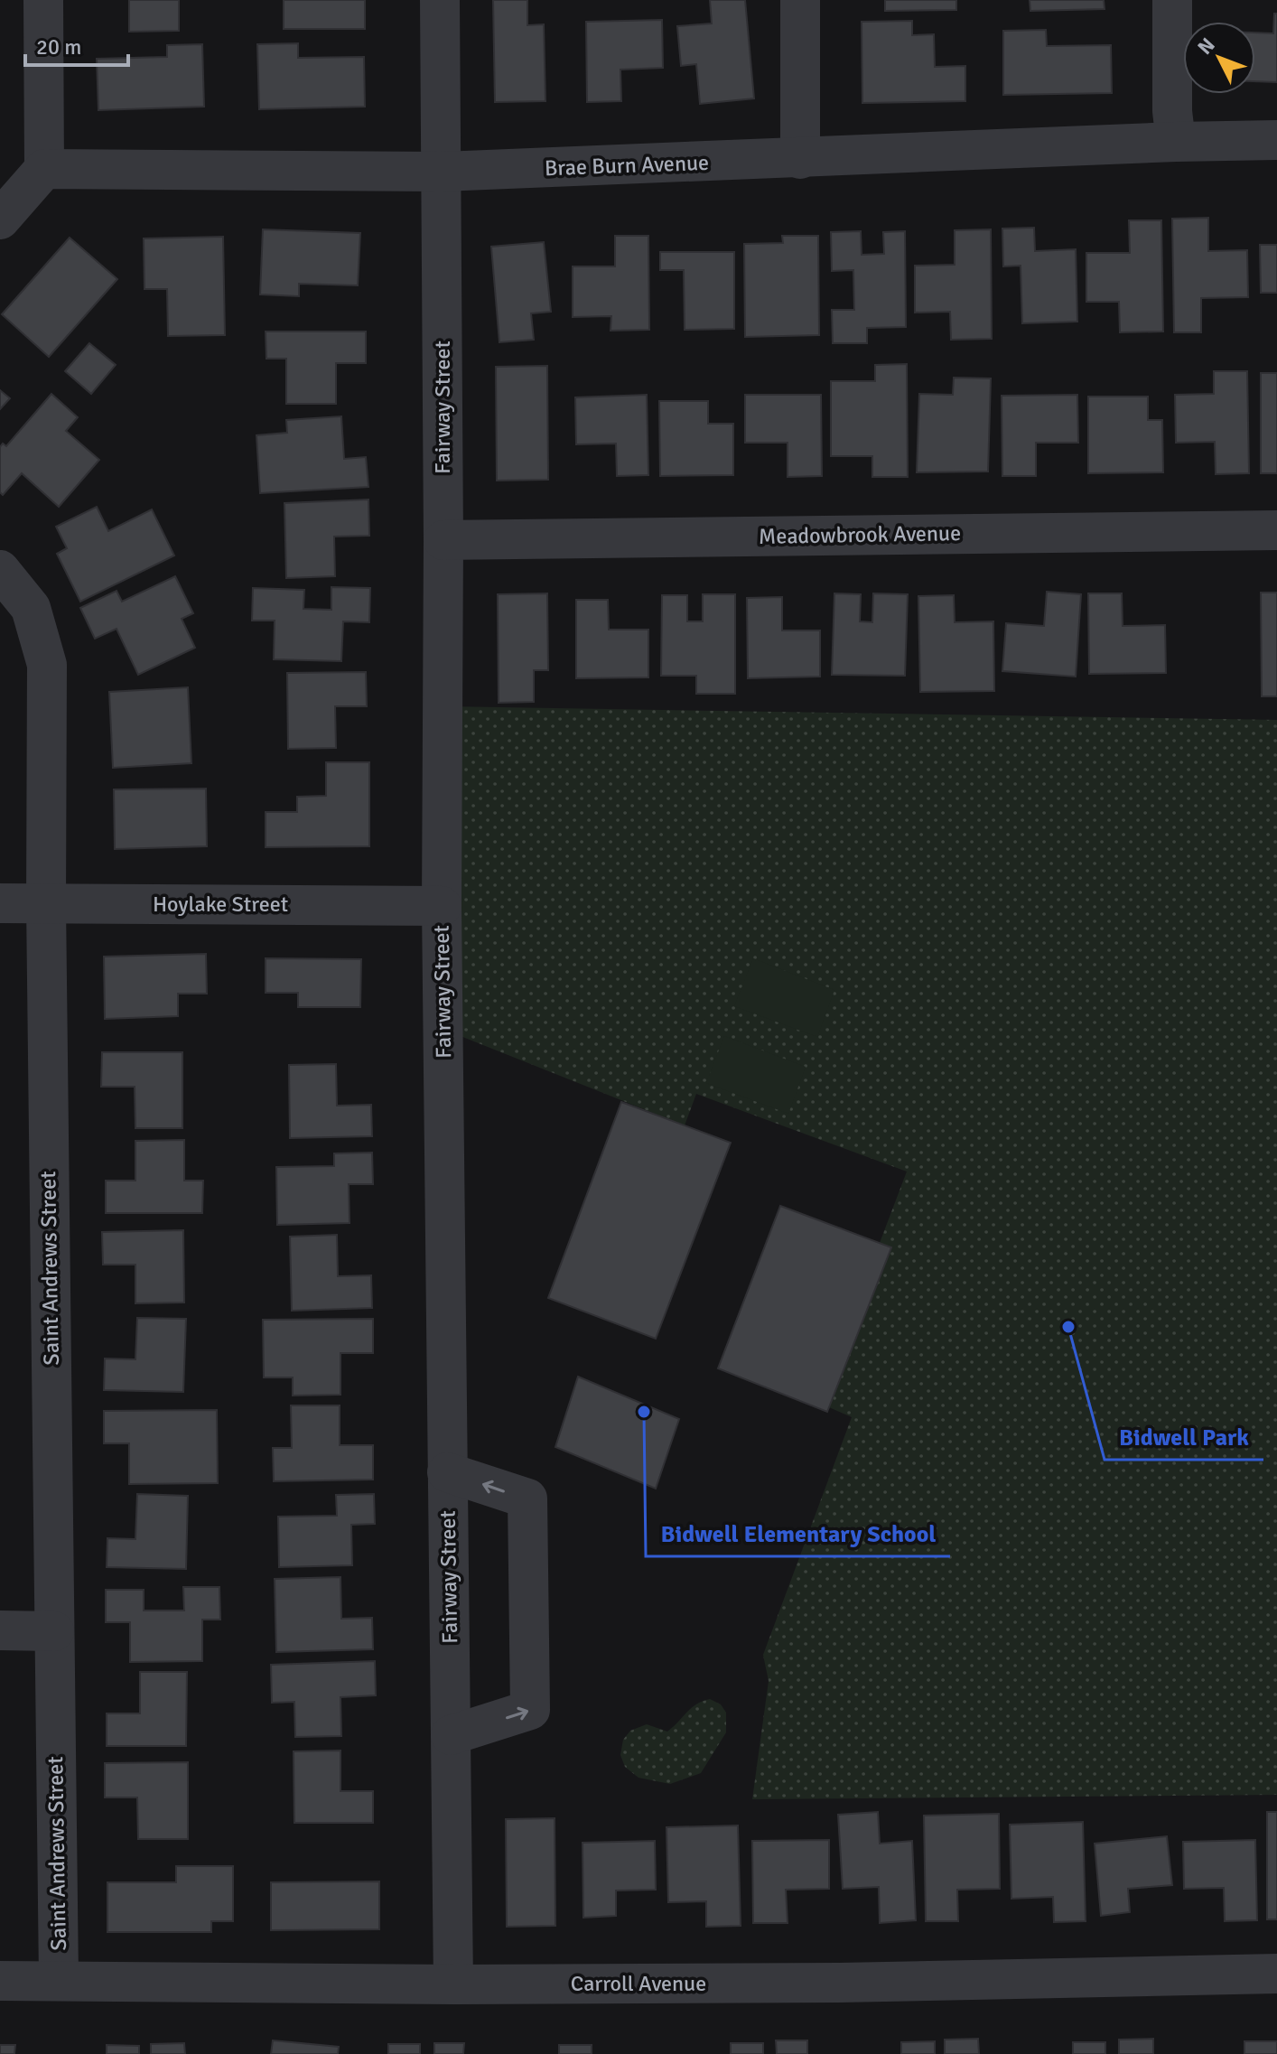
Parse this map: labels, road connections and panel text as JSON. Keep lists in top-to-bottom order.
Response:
{
  "streets": {
    "street": [
      "Brae Burn Avenue",
      "Fairway Street",
      "Meadowbrook Avenue",
      "Hoylake Street",
      "Saint Andrews Street",
      "Carroll Avenue"
    ]
  },
  "crossings": [
    ["Brae Burn Avenue", "Fairway Street"],
    ["Fairway Street", "Meadowbrook Avenue"],
    ["Fairway Street", "Hoylake Street"],
    ["Fairway Street", "Carroll Avenue"],
    ["Hoylake Street", "Saint Andrews Street"],
    ["Saint Andrews Street", "Carroll Avenue"]
  ],
  "places": ["Bidwell Park", "Bidwell Elementary School"],
  "scale_bar": "20 m",
  "north": "top left"
}
